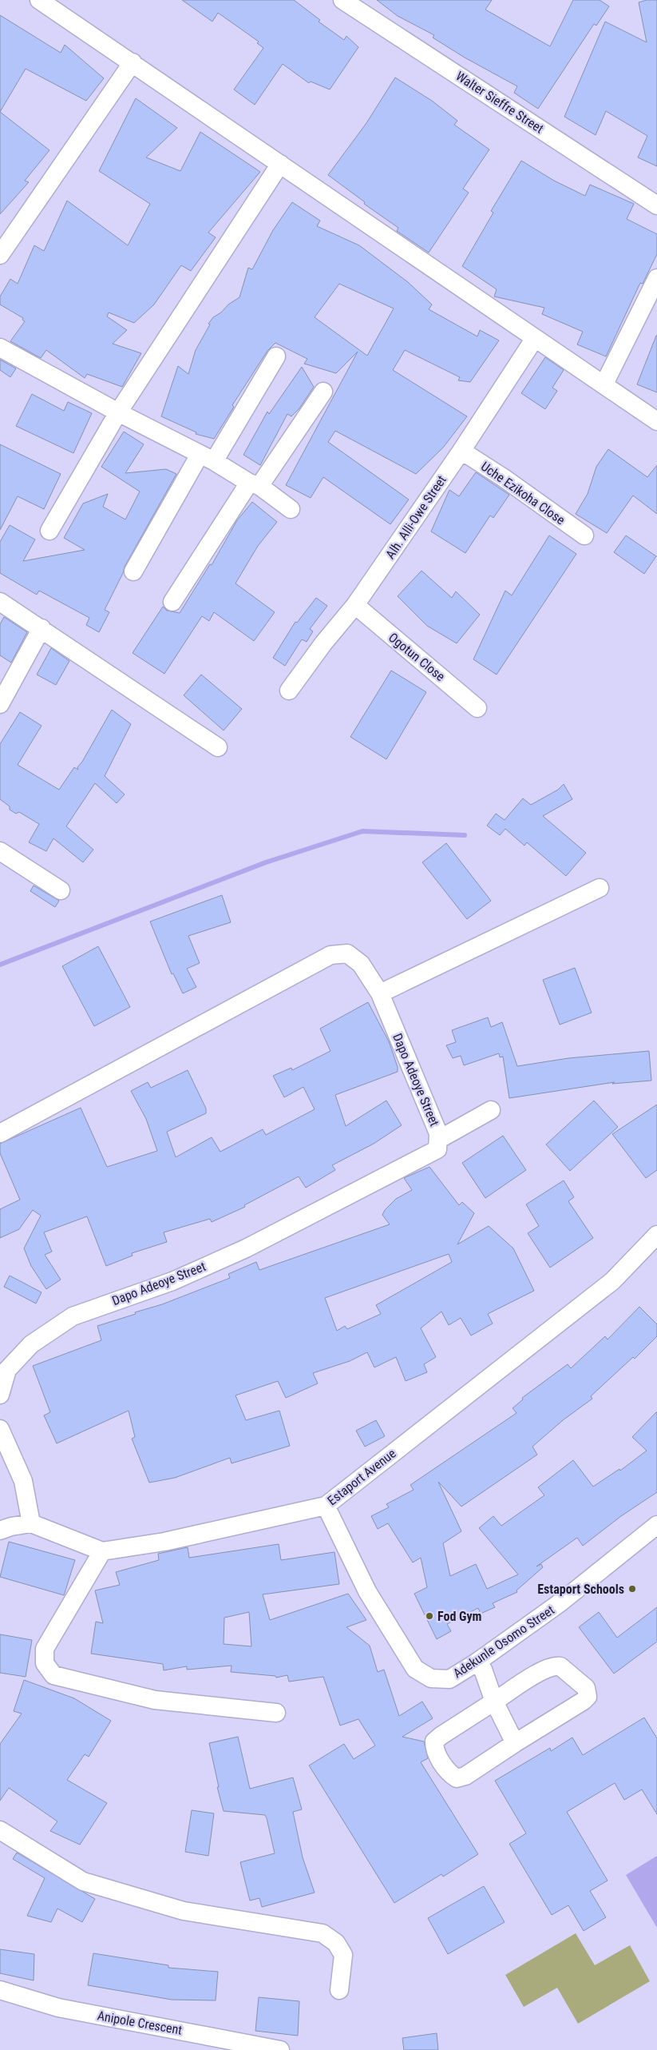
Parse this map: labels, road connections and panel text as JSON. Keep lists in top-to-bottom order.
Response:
{
  "streets": {
    "street": [
      "Walter Sieffre Street",
      "Uche Ezikoha Close",
      "Alh. Alli-Owe Street",
      "Ogotun Close",
      "Dapo Adeoye Street",
      "Estaport Avenue",
      "Adekunle Osomo Street",
      "Anipole Crescent"
    ]
  },
  "crossings": [
    ["Uche Ezikoha Close", "Alh. Alli-Owe Street"],
    ["Alh. Alli-Owe Street", "Ogotun Close"],
    ["Estaport Avenue", "Adekunle Osomo Street"]
  ],
  "places": ["Estaport Schools", "Fod Gym"]
}
